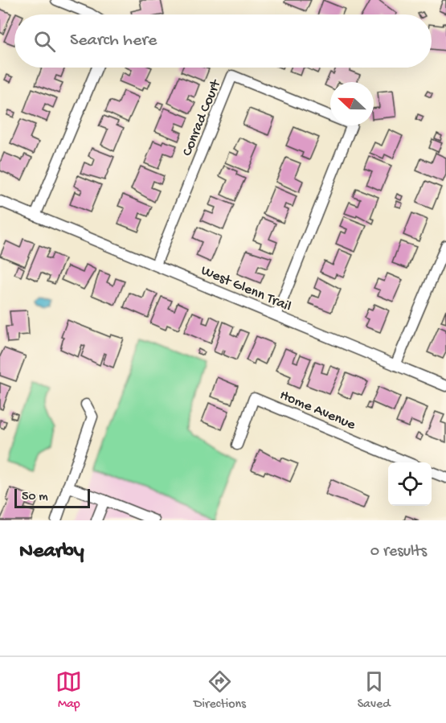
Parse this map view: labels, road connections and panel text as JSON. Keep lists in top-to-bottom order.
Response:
{
  "streets": {
    "street": ["Conrad Court", "West Glenn Trail", "Home Avenue"]
  },
  "crossings": [
    ["Conrad Court", "West Glenn Trail"]
  ],
  "scale_bar": "50 m",
  "north": "left",
  "page": {
    "search": "Search here",
    "scale": "50 m",
    "heading": ["Nearby", "0 results"],
    "nav": ["Map", "Directions", "Saved"]
  }
}
